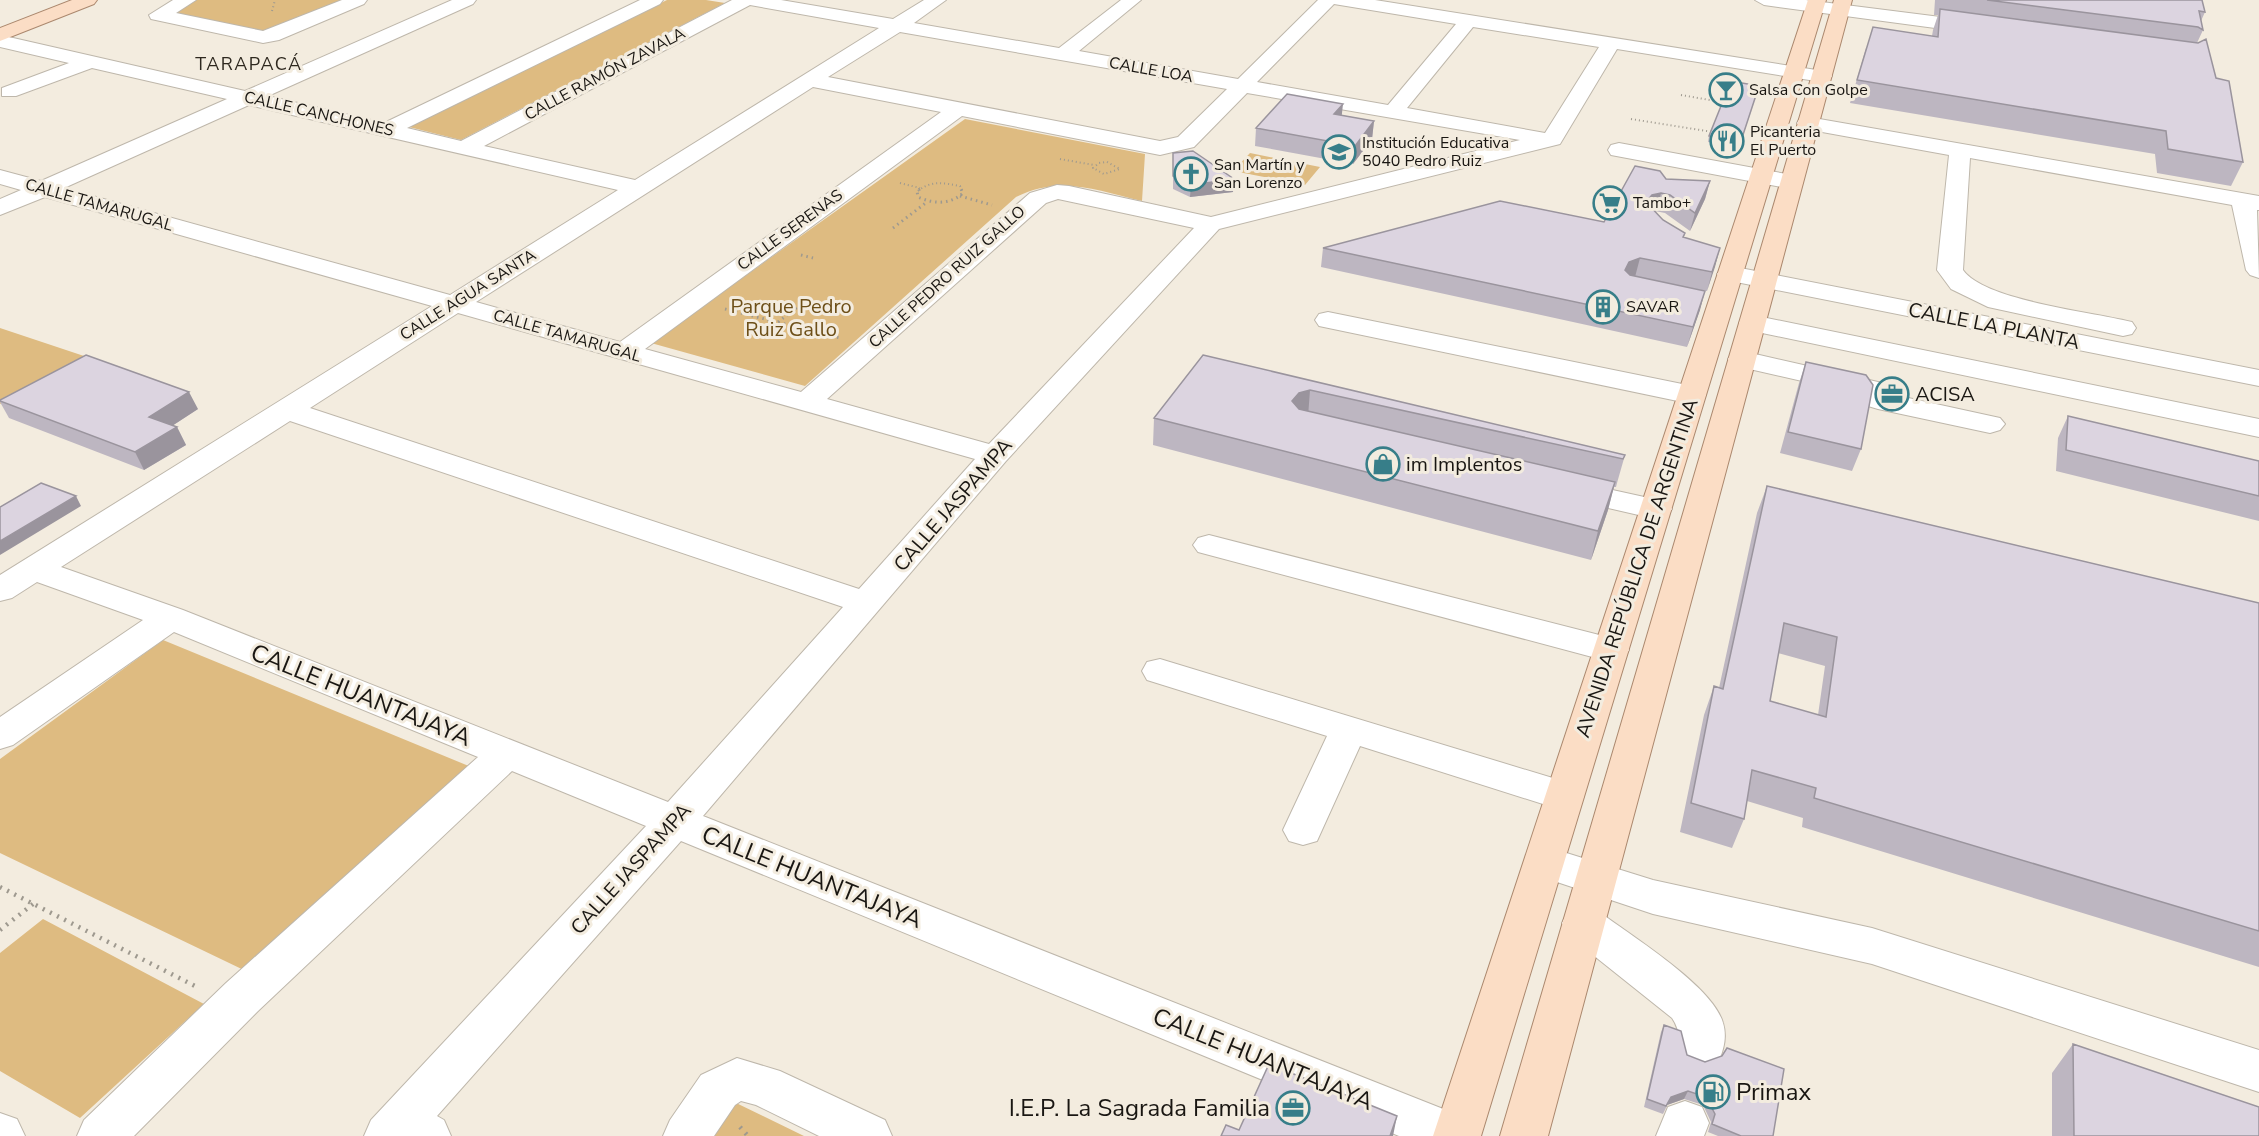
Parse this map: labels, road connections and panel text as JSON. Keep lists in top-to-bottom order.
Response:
{
  "streets": {
    "main road": ["AVENIDA REPÚBLICA DE ARGENTINA"],
    "street": [
      "CALLE LOA",
      "CALLE RAMÓN ZAVALA",
      "CALLE CANCHONES",
      "CALLE TAMARUGAL",
      "CALLE SERENAS",
      "CALLE PEDRO RUIZ GALLO",
      "CALLE AGUA SANTA",
      "CALLE LA PLANTA",
      "CALLE JASPAMPA",
      "CALLE HUANTAJAYA"
    ]
  },
  "crossings": [
    ["CALLE LOA", "CALLE RAMÓN ZAVALA"],
    ["CALLE LOA", "CALLE AGUA SANTA"],
    ["CALLE RAMÓN ZAVALA", "CALLE CANCHONES"],
    ["CALLE CANCHONES", "CALLE AGUA SANTA"],
    ["CALLE TAMARUGAL", "CALLE SERENAS"],
    ["CALLE TAMARUGAL", "CALLE PEDRO RUIZ GALLO"],
    ["CALLE TAMARUGAL", "CALLE AGUA SANTA"],
    ["CALLE TAMARUGAL", "CALLE JASPAMPA"],
    ["CALLE PEDRO RUIZ GALLO", "CALLE JASPAMPA"],
    ["CALLE AGUA SANTA", "CALLE HUANTAJAYA"],
    ["CALLE LA PLANTA", "AVENIDA REPÚBLICA DE ARGENTINA"],
    ["CALLE JASPAMPA", "CALLE HUANTAJAYA"],
    ["AVENIDA REPÚBLICA DE ARGENTINA", "CALLE HUANTAJAYA"]
  ],
  "districts": ["TARAPACÁ"],
  "parks": ["Parque Pedro Ruiz Gallo"],
  "places": {
    "bar": ["Salsa Con Golpe"],
    "restaurant": ["Picanteria El Puerto"],
    "school or university": ["Institución Educativa 5040 Pedro Ruiz"],
    "church": ["San Martín y San Lorenzo"],
    "supermarket": ["Tambo+"],
    "building": ["SAVAR"],
    "office": ["ACISA", "I.E.P. La Sagrada Familia"],
    "shop": ["im Implentos"],
    "fuel station": ["Primax"]
  }
}
